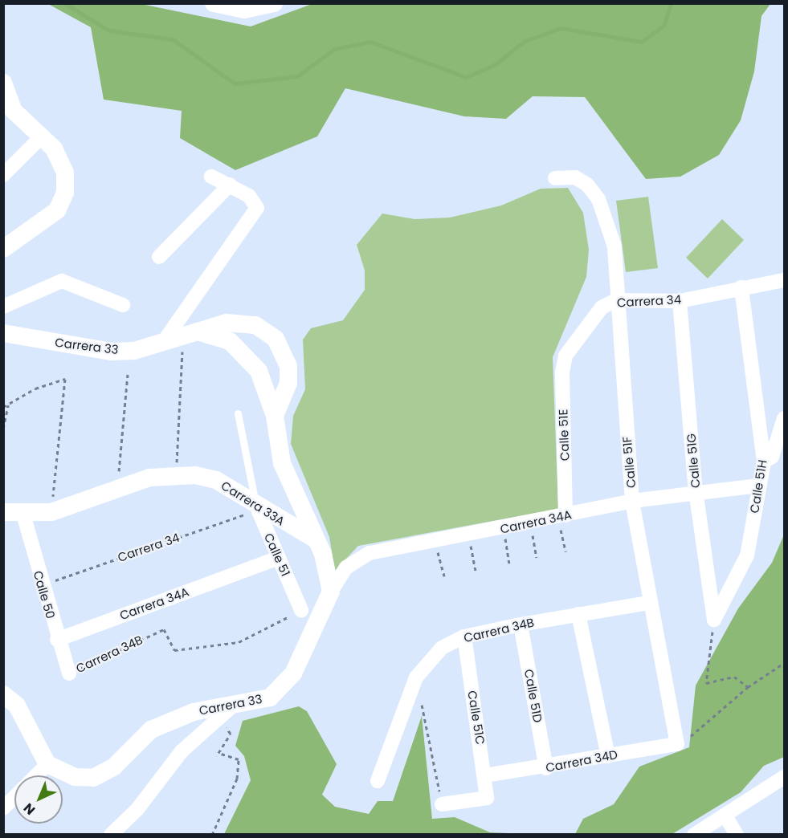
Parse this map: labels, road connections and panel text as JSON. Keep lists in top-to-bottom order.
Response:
{
  "streets": {
    "street": [
      "Carrera 34",
      "Carrera 33",
      "Calle 51E",
      "Calle 51G",
      "Calle 51F",
      "Calle 51H",
      "Carrera 33A",
      "Carrera 34A",
      "Calle 51",
      "Calle 50",
      "Carrera 34B",
      "Calle 51D",
      "Calle 51C",
      "Carrera 34D"
    ]
  },
  "crossings": [
    ["Carrera 34", "Calle 51E"],
    ["Carrera 34", "Calle 51G"],
    ["Carrera 34", "Calle 51F"],
    ["Carrera 34", "Calle 51H"],
    ["Carrera 34", "Carrera 33A"],
    ["Carrera 34", "Calle 51"],
    ["Carrera 34", "Calle 50"],
    ["Carrera 33", "Carrera 33A"],
    ["Carrera 33", "Carrera 34A"],
    ["Calle 51E", "Carrera 34A"],
    ["Calle 51G", "Calle 51H"],
    ["Calle 51G", "Carrera 34A"],
    ["Calle 51F", "Carrera 34A"],
    ["Calle 51F", "Carrera 34B"],
    ["Calle 51F", "Carrera 34D"],
    ["Calle 51H", "Carrera 34A"],
    ["Carrera 33A", "Calle 51"],
    ["Carrera 34A", "Calle 51"],
    ["Carrera 34A", "Calle 50"],
    ["Calle 51", "Carrera 34B"],
    ["Calle 50", "Carrera 34B"],
    ["Carrera 34B", "Calle 51D"],
    ["Carrera 34B", "Calle 51C"],
    ["Calle 51D", "Carrera 34D"],
    ["Calle 51C", "Carrera 34D"]
  ],
  "north": "bottom left"
}
